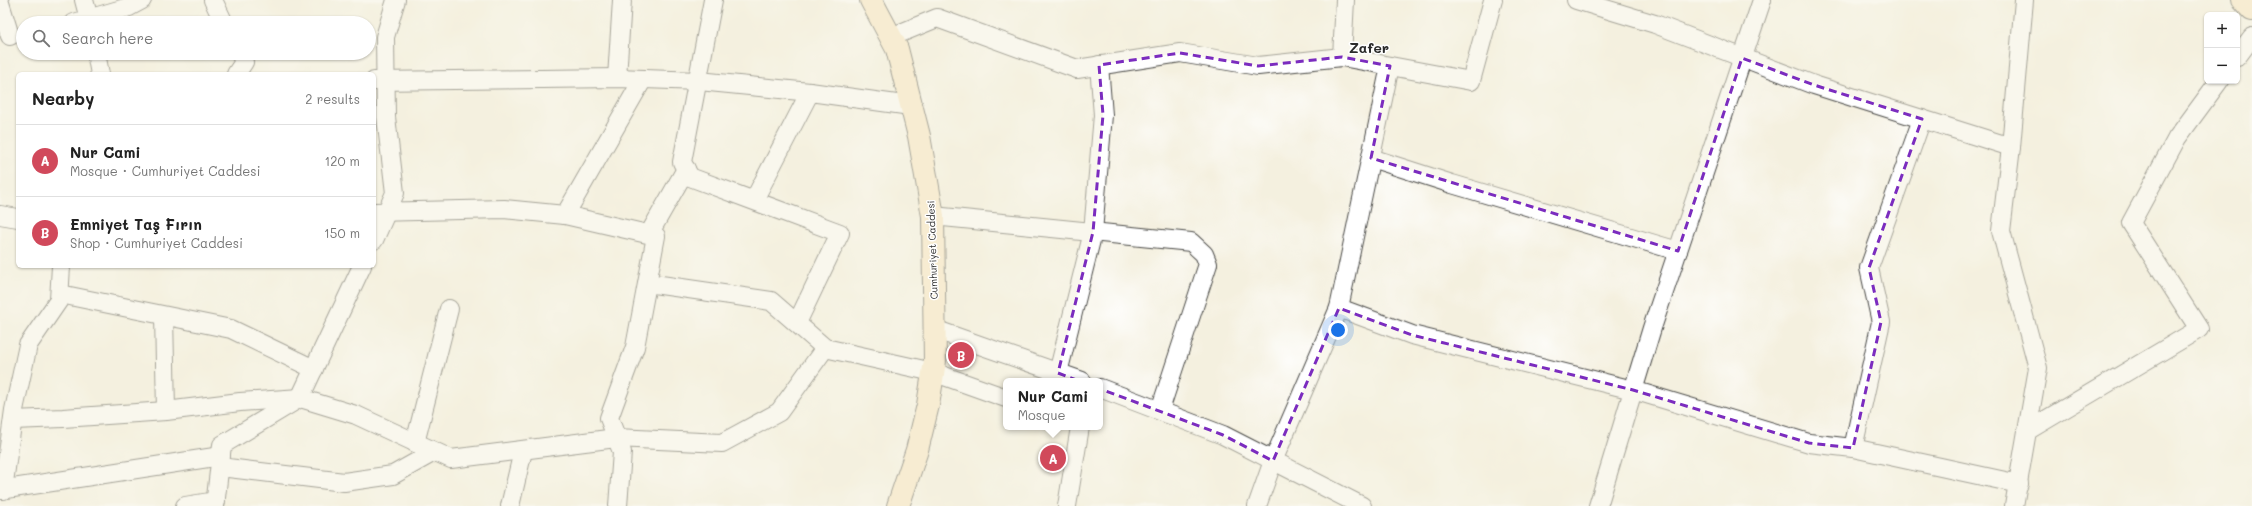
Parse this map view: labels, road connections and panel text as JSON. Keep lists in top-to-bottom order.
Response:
{
  "streets": {
    "main road": ["Cumhuriyet Caddesi"]
  },
  "districts": ["Zafer"],
  "page": {
    "map_buttons": ["+", "−"],
    "search": "Search here",
    "heading": ["Nearby", "2 results"],
    "list": [
      {
        "mark": "A",
        "name": "Nur Cami",
        "note": "Mosque · Cumhuriyet Caddesi",
        "value": "120 m"
      },
      {
        "mark": "B",
        "name": "Emniyet Taş Fırın",
        "note": "Shop · Cumhuriyet Caddesi",
        "value": "150 m"
      }
    ],
    "pins": ["B", "A"],
    "popup": ["Nur Cami", "Mosque"]
  }
}
